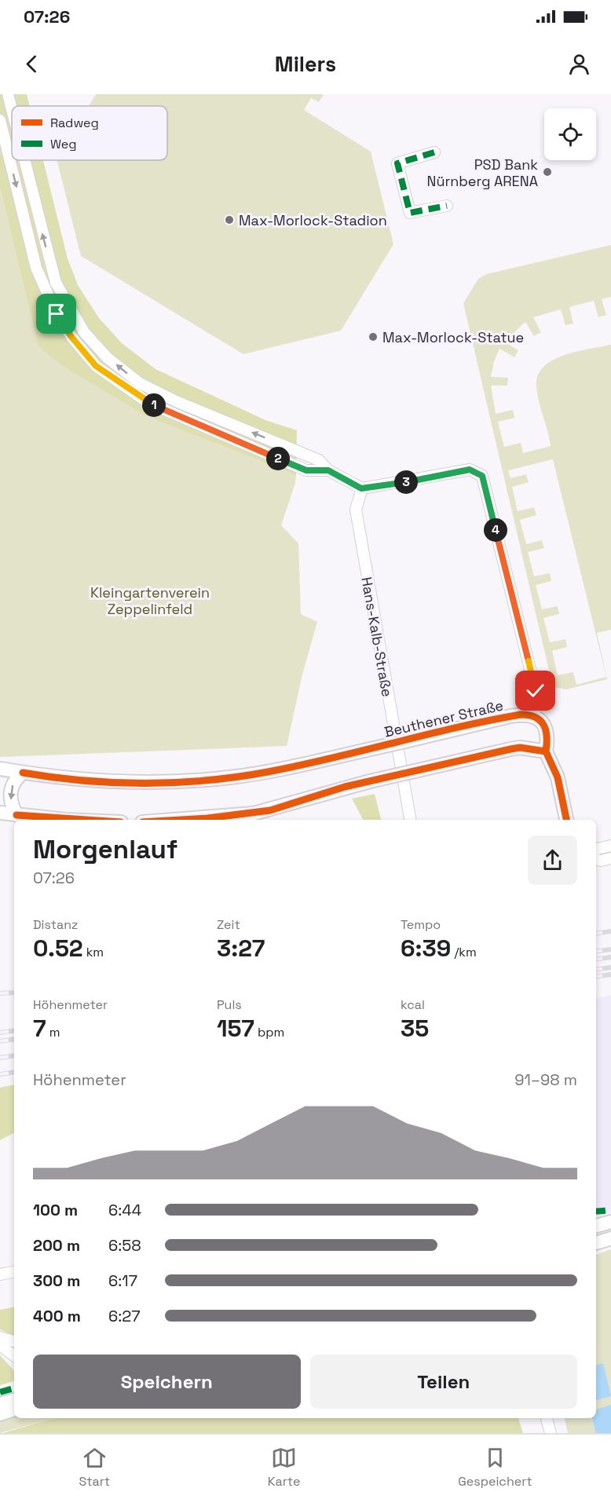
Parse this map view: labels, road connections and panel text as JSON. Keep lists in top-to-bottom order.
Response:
{
  "streets": {
    "main road": ["Beuthener Straße"],
    "street": ["Hans-Kalb-Straße"]
  },
  "parks": ["Kleingartenverein Zeppelinfeld"],
  "places": ["PSD Bank Nürnberg ARENA", "Max-Morlock-Stadion", "Max-Morlock-Statue"],
  "legend": ["Radweg", "Weg"],
  "page": {
    "status": "07:26",
    "header": "Milers",
    "pins": [
      "1",
      "2",
      "3",
      "4"
    ],
    "heading": ["Morgenlauf", "07:26"],
    "stats": [
      ["Distanz", "0.52 km"],
      ["Zeit", "3:27"],
      ["Tempo", "6:39 /km"],
      ["Höhenmeter", "7 m"],
      ["Puls", "157 bpm"],
      ["kcal", "35"]
    ],
    "chart": ["Höhenmeter", "91–98 m"],
    "list": [
      {
        "name": "100 m",
        "note": "6:44"
      },
      {
        "name": "200 m",
        "note": "6:58"
      },
      {
        "name": "300 m",
        "note": "6:17"
      },
      {
        "name": "400 m",
        "note": "6:27"
      }
    ],
    "buttons": ["Speichern", "Teilen"],
    "tabs": ["Start", "Karte", "Gespeichert"]
  }
}
